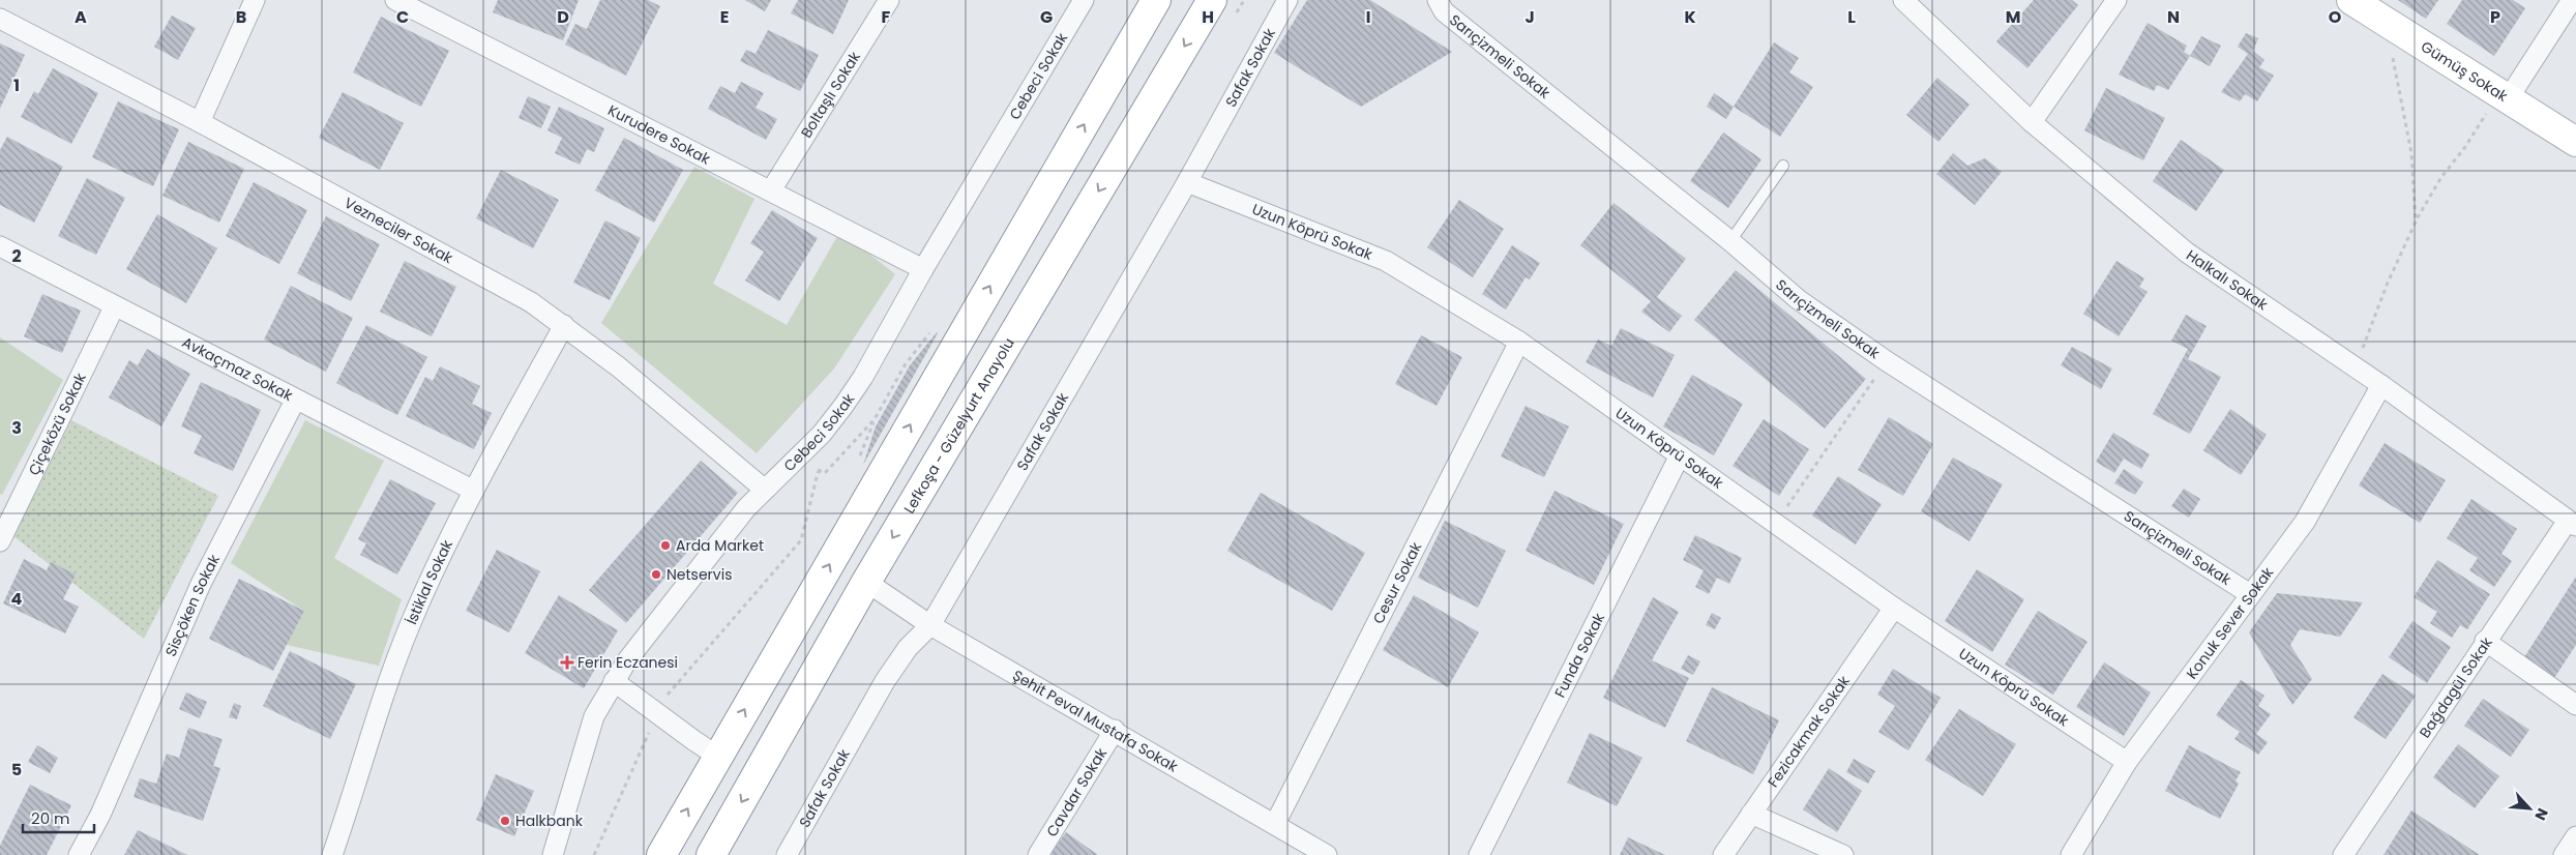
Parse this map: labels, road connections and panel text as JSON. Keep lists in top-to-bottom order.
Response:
{
  "streets": {
    "main road": ["Gümüş Sokak", "Lefkoşa - Güzelyurt Anayolu"],
    "street": [
      "Sarıçizmeli Sokak",
      "Safak Sokak",
      "Cebeci Sokak",
      "Boltaşlı Sokak",
      "Kurudere Sokak",
      "Vezneciler Sokak",
      "Uzun Köprü Sokak",
      "Halkalı Sokak",
      "Avkaçmaz Sokak",
      "Çiçeközü Sokak",
      "İstiklal Sokak",
      "Cesur Sokak",
      "Sisçöken Sokak",
      "Konuk Sever Sokak",
      "Funda Sokak",
      "Bağdagül Sokak",
      "Şehit Peval Mustafa Sokak",
      "Fezicakmak Sokak",
      "Cavdar Sokak"
    ]
  },
  "crossings": [
    ["Sarıçizmeli Sokak", "Konuk Sever Sokak"],
    ["Safak Sokak", "Uzun Köprü Sokak"],
    ["Safak Sokak", "Şehit Peval Mustafa Sokak"],
    ["Cebeci Sokak", "Kurudere Sokak"],
    ["Cebeci Sokak", "Vezneciler Sokak"],
    ["Boltaşlı Sokak", "Kurudere Sokak"],
    ["Vezneciler Sokak", "İstiklal Sokak"],
    ["Uzun Köprü Sokak", "Cesur Sokak"],
    ["Uzun Köprü Sokak", "Konuk Sever Sokak"],
    ["Uzun Köprü Sokak", "Funda Sokak"],
    ["Uzun Köprü Sokak", "Fezicakmak Sokak"],
    ["Halkalı Sokak", "Konuk Sever Sokak"],
    ["Halkalı Sokak", "Bağdagül Sokak"],
    ["Avkaçmaz Sokak", "Çiçeközü Sokak"],
    ["Avkaçmaz Sokak", "İstiklal Sokak"],
    ["Avkaçmaz Sokak", "Sisçöken Sokak"],
    ["Lefkoşa - Güzelyurt Anayolu", "Şehit Peval Mustafa Sokak"],
    ["Cesur Sokak", "Şehit Peval Mustafa Sokak"],
    ["Şehit Peval Mustafa Sokak", "Cavdar Sokak"]
  ],
  "places": {
    "other": ["Arda Market", "Netservis", "Halkbank"],
    "health": ["Ferin Eczanesi"]
  },
  "scale_bar": "20 m",
  "north": "bottom right",
  "grid": {
    "columns": [
      "A",
      "B",
      "C",
      "D",
      "E",
      "F",
      "G",
      "H",
      "I",
      "J",
      "K",
      "L",
      "M",
      "N",
      "O",
      "P"
    ],
    "rows": [
      "1",
      "2",
      "3",
      "4",
      "5"
    ]
  }
}
